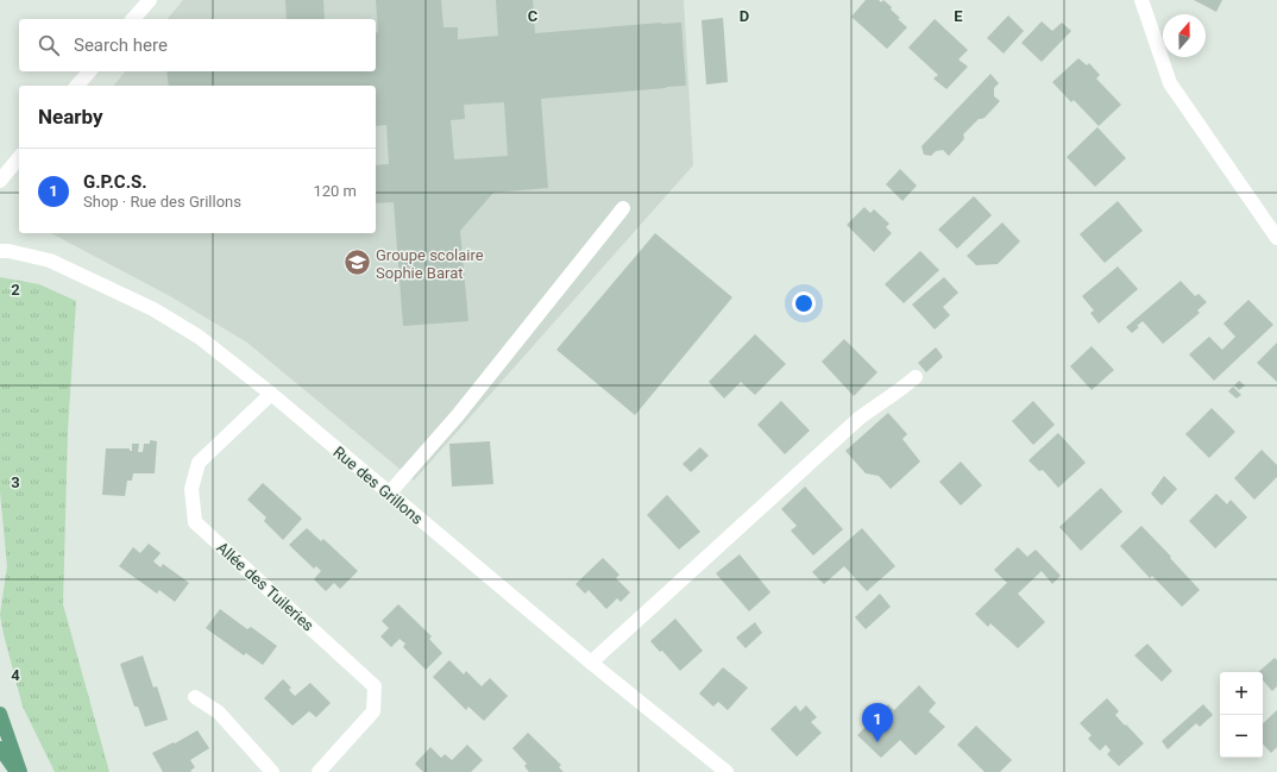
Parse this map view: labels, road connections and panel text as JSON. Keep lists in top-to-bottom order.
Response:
{
  "streets": {
    "street": ["Rue des Grillons", "Allée des Tuileries"]
  },
  "crossings": [
    ["Rue des Grillons", "Allée des Tuileries"]
  ],
  "places": {
    "school or university": ["Groupe scolaire Sophie Barat"]
  },
  "north": "top",
  "page": {
    "search": "Search here",
    "heading": "Nearby",
    "list": [
      {
        "mark": "1",
        "name": "G.P.C.S.",
        "note": "Shop · Rue des Grillons",
        "value": "120 m"
      }
    ],
    "map_buttons": ["+", "−"],
    "pins": "1"
  },
  "grid": {
    "columns": ["C", "D", "E"],
    "rows": ["2", "3", "4"]
  }
}
